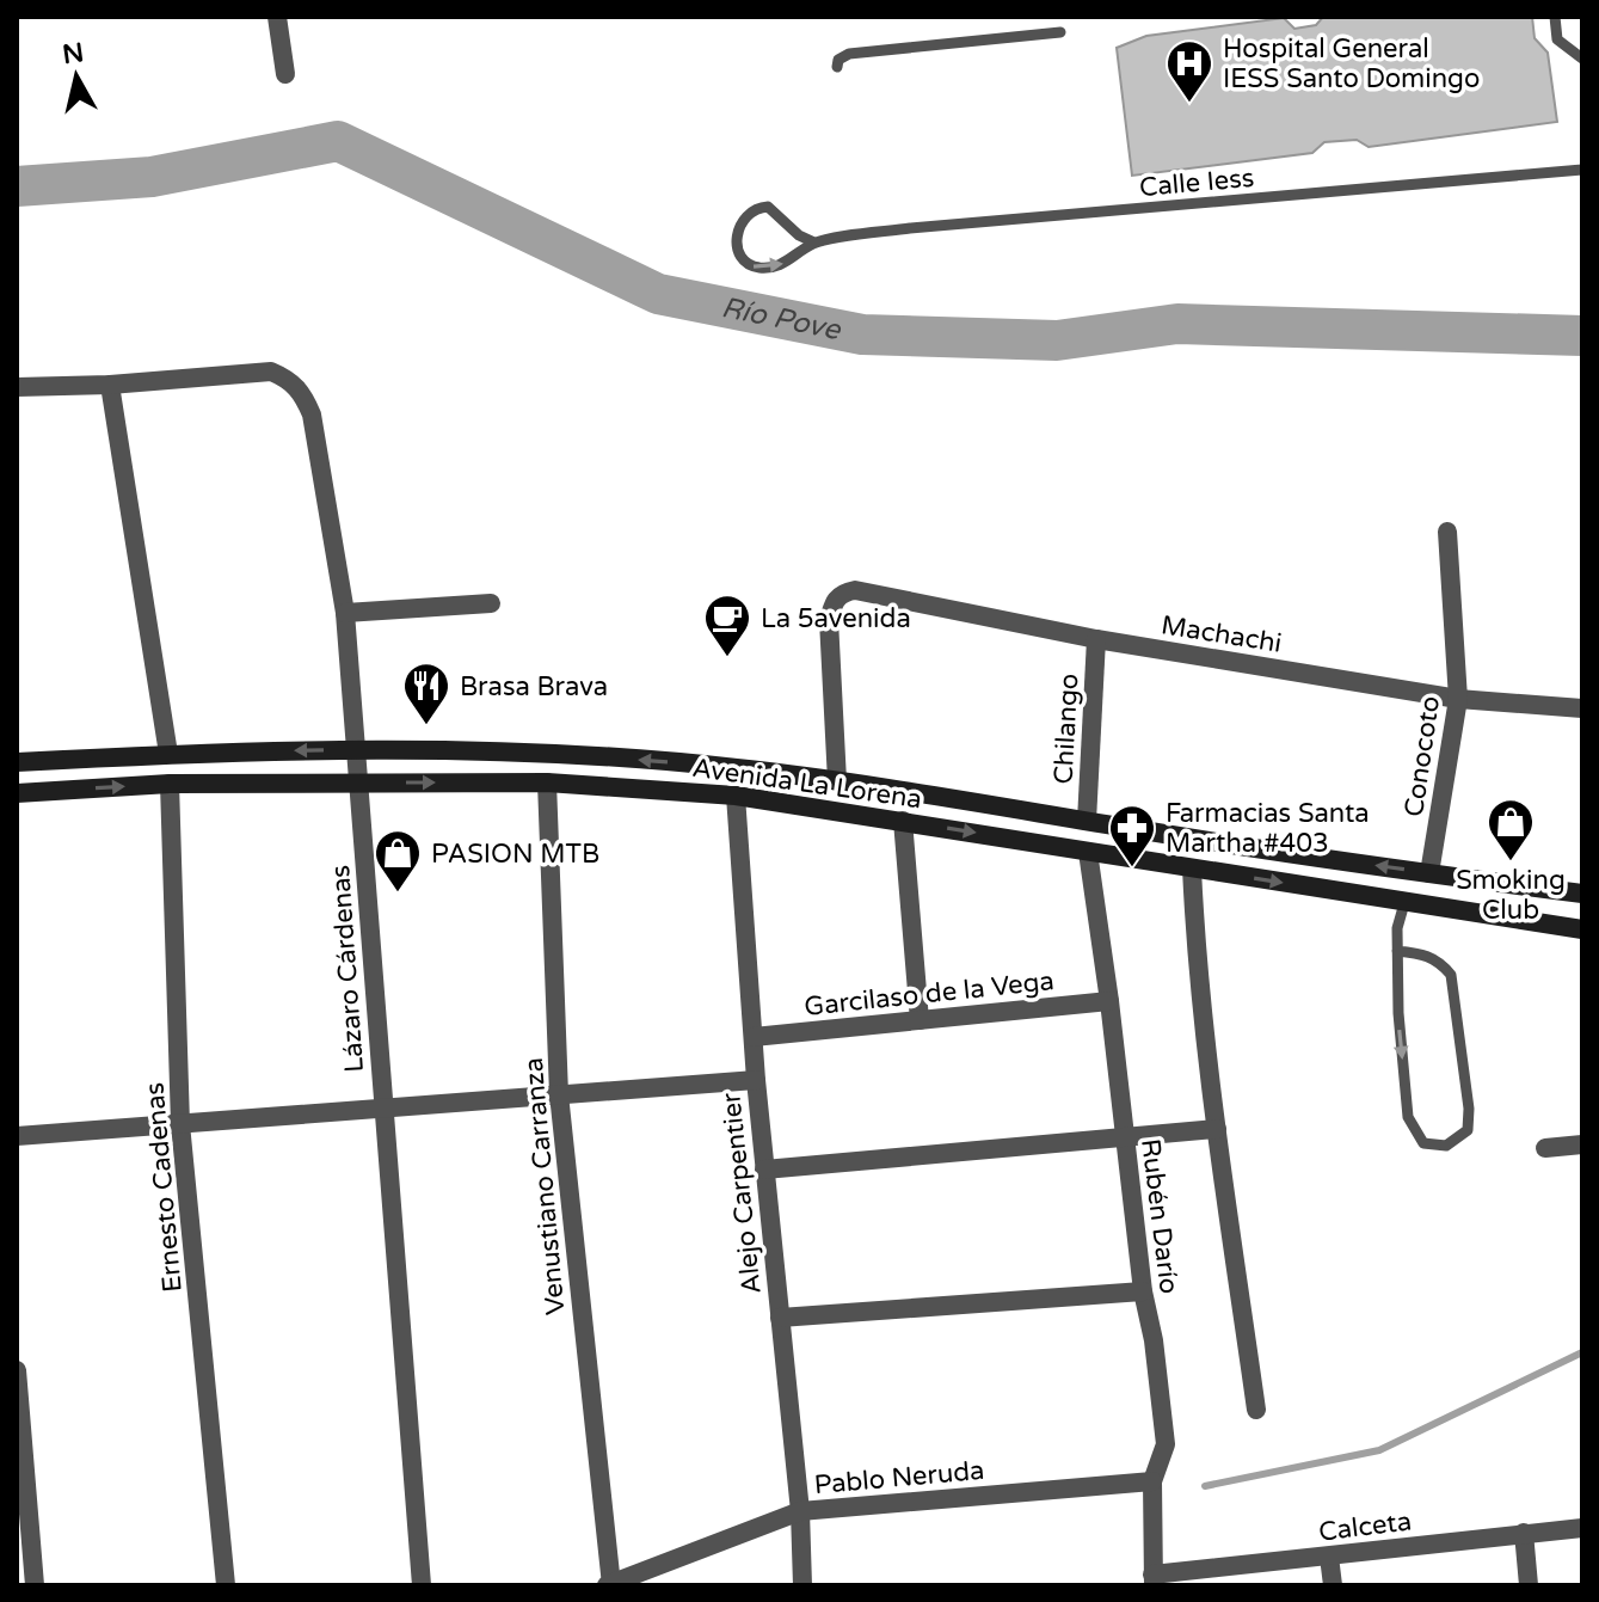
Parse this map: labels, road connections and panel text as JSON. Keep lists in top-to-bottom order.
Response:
{
  "streets": {
    "main road": ["Avenida La Lorena"],
    "street": [
      "Machachi",
      "Chilango",
      "Conocoto",
      "Lázaro Cárdenas",
      "Garcilaso de la Vega",
      "Venustiano Carranza",
      "Ernesto Cadenas",
      "Alejo Carpentier",
      "Rubén Darío",
      "Pablo Neruda",
      "Calceta"
    ],
    "lane": ["Calle Iess"]
  },
  "crossings": [
    ["Machachi", "Chilango"],
    ["Machachi", "Conocoto"],
    ["Machachi", "Avenida La Lorena"],
    ["Chilango", "Avenida La Lorena"],
    ["Conocoto", "Avenida La Lorena"],
    ["Avenida La Lorena", "Lázaro Cárdenas"],
    ["Avenida La Lorena", "Venustiano Carranza"],
    ["Avenida La Lorena", "Ernesto Cadenas"],
    ["Avenida La Lorena", "Alejo Carpentier"],
    ["Avenida La Lorena", "Rubén Darío"],
    ["Garcilaso de la Vega", "Alejo Carpentier"],
    ["Garcilaso de la Vega", "Rubén Darío"],
    ["Venustiano Carranza", "Pablo Neruda"],
    ["Alejo Carpentier", "Pablo Neruda"],
    ["Rubén Darío", "Pablo Neruda"],
    ["Rubén Darío", "Calceta"]
  ],
  "water": ["Río Pove"],
  "places": {
    "hospital": ["Hospital General IESS Santo Domingo"],
    "cafe": ["La 5avenida"],
    "restaurant": ["Brasa Brava"],
    "shop": ["Smoking Club", "PASION MTB"],
    "pharmacy": ["Farmacias Santa Martha #403"]
  },
  "north": "top"
}
